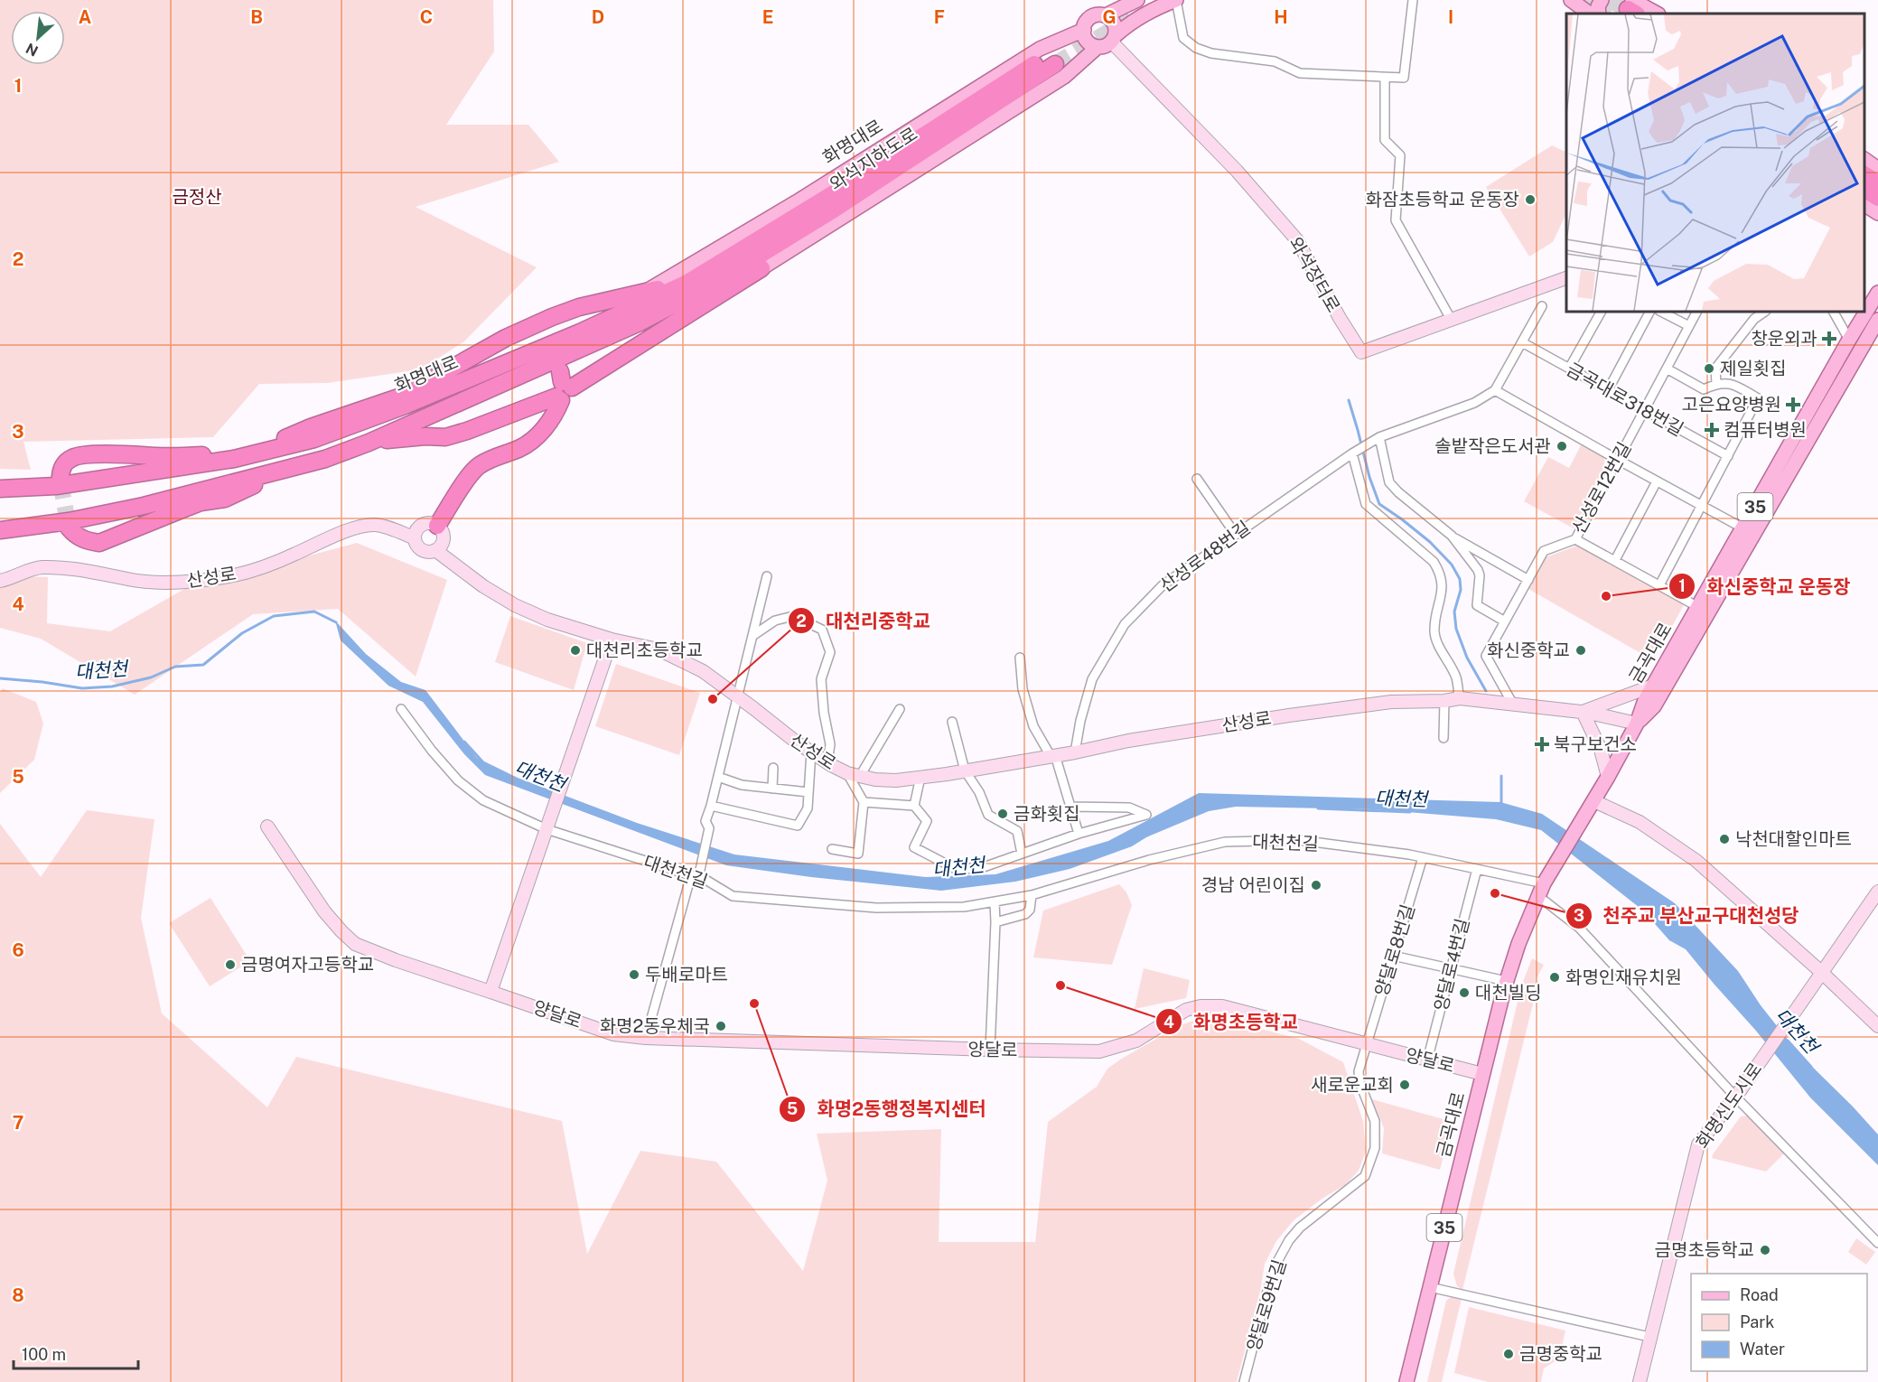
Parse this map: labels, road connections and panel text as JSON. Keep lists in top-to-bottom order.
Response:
{
  "streets": {
    "highway": ["화명대로", "와석지하도로"],
    "main road": [
      "와석장터로",
      "35",
      "산성로",
      "금곡대로",
      "양달로",
      "화명신도시로"
    ],
    "street": [
      "금곡대로318번길",
      "산성로12번길",
      "산성로48번길",
      "대천천길",
      "양달로8번길",
      "양달로4번길",
      "양달로9번길"
    ]
  },
  "crossings": [
    ["화명대로", "와석지하도로"],
    ["화명대로", "와석장터로"],
    ["금곡대로318번길", "산성로12번길"],
    ["산성로12번길", "산성로"],
    ["산성로12번길", "금곡대로"],
    ["산성로48번길", "산성로"],
    ["산성로", "금곡대로"],
    ["금곡대로", "대천천길"],
    ["금곡대로", "양달로"],
    ["대천천길", "양달로8번길"],
    ["대천천길", "양달로4번길"],
    ["양달로8번길", "양달로"],
    ["양달로8번길", "양달로9번길"],
    ["양달로4번길", "양달로"],
    ["양달로", "양달로9번길"]
  ],
  "water": ["대천천"],
  "parks": ["금정산"],
  "places": {
    "other": [
      "화잠초등학교 운동장",
      "제일횟집",
      "솔밭작은도서관",
      "화신중학교 운동장",
      "대천리초등학교",
      "화신중학교",
      "대천리중학교",
      "금화횟집",
      "낙천대할인마트",
      "경남 어린이집",
      "천주교 부산교구대천성당",
      "금명여자고등학교",
      "두배로마트",
      "화명인재유치원",
      "화명초등학교",
      "대천빌딩",
      "화명2동행정복지센터",
      "화명2동우체국",
      "새로운교회",
      "금명초등학교",
      "금명중학교"
    ],
    "health": [
      "창운외과",
      "고은요양병원",
      "컴퓨터병원",
      "북구보건소"
    ]
  },
  "legend": ["Road", "Park", "Water"],
  "scale_bar": "100 m",
  "north": "bottom left",
  "grid": {
    "columns": [
      "A",
      "B",
      "C",
      "D",
      "E",
      "F",
      "G",
      "H",
      "I"
    ],
    "rows": [
      "1",
      "2",
      "3",
      "4",
      "5",
      "6",
      "7",
      "8"
    ]
  }
}
